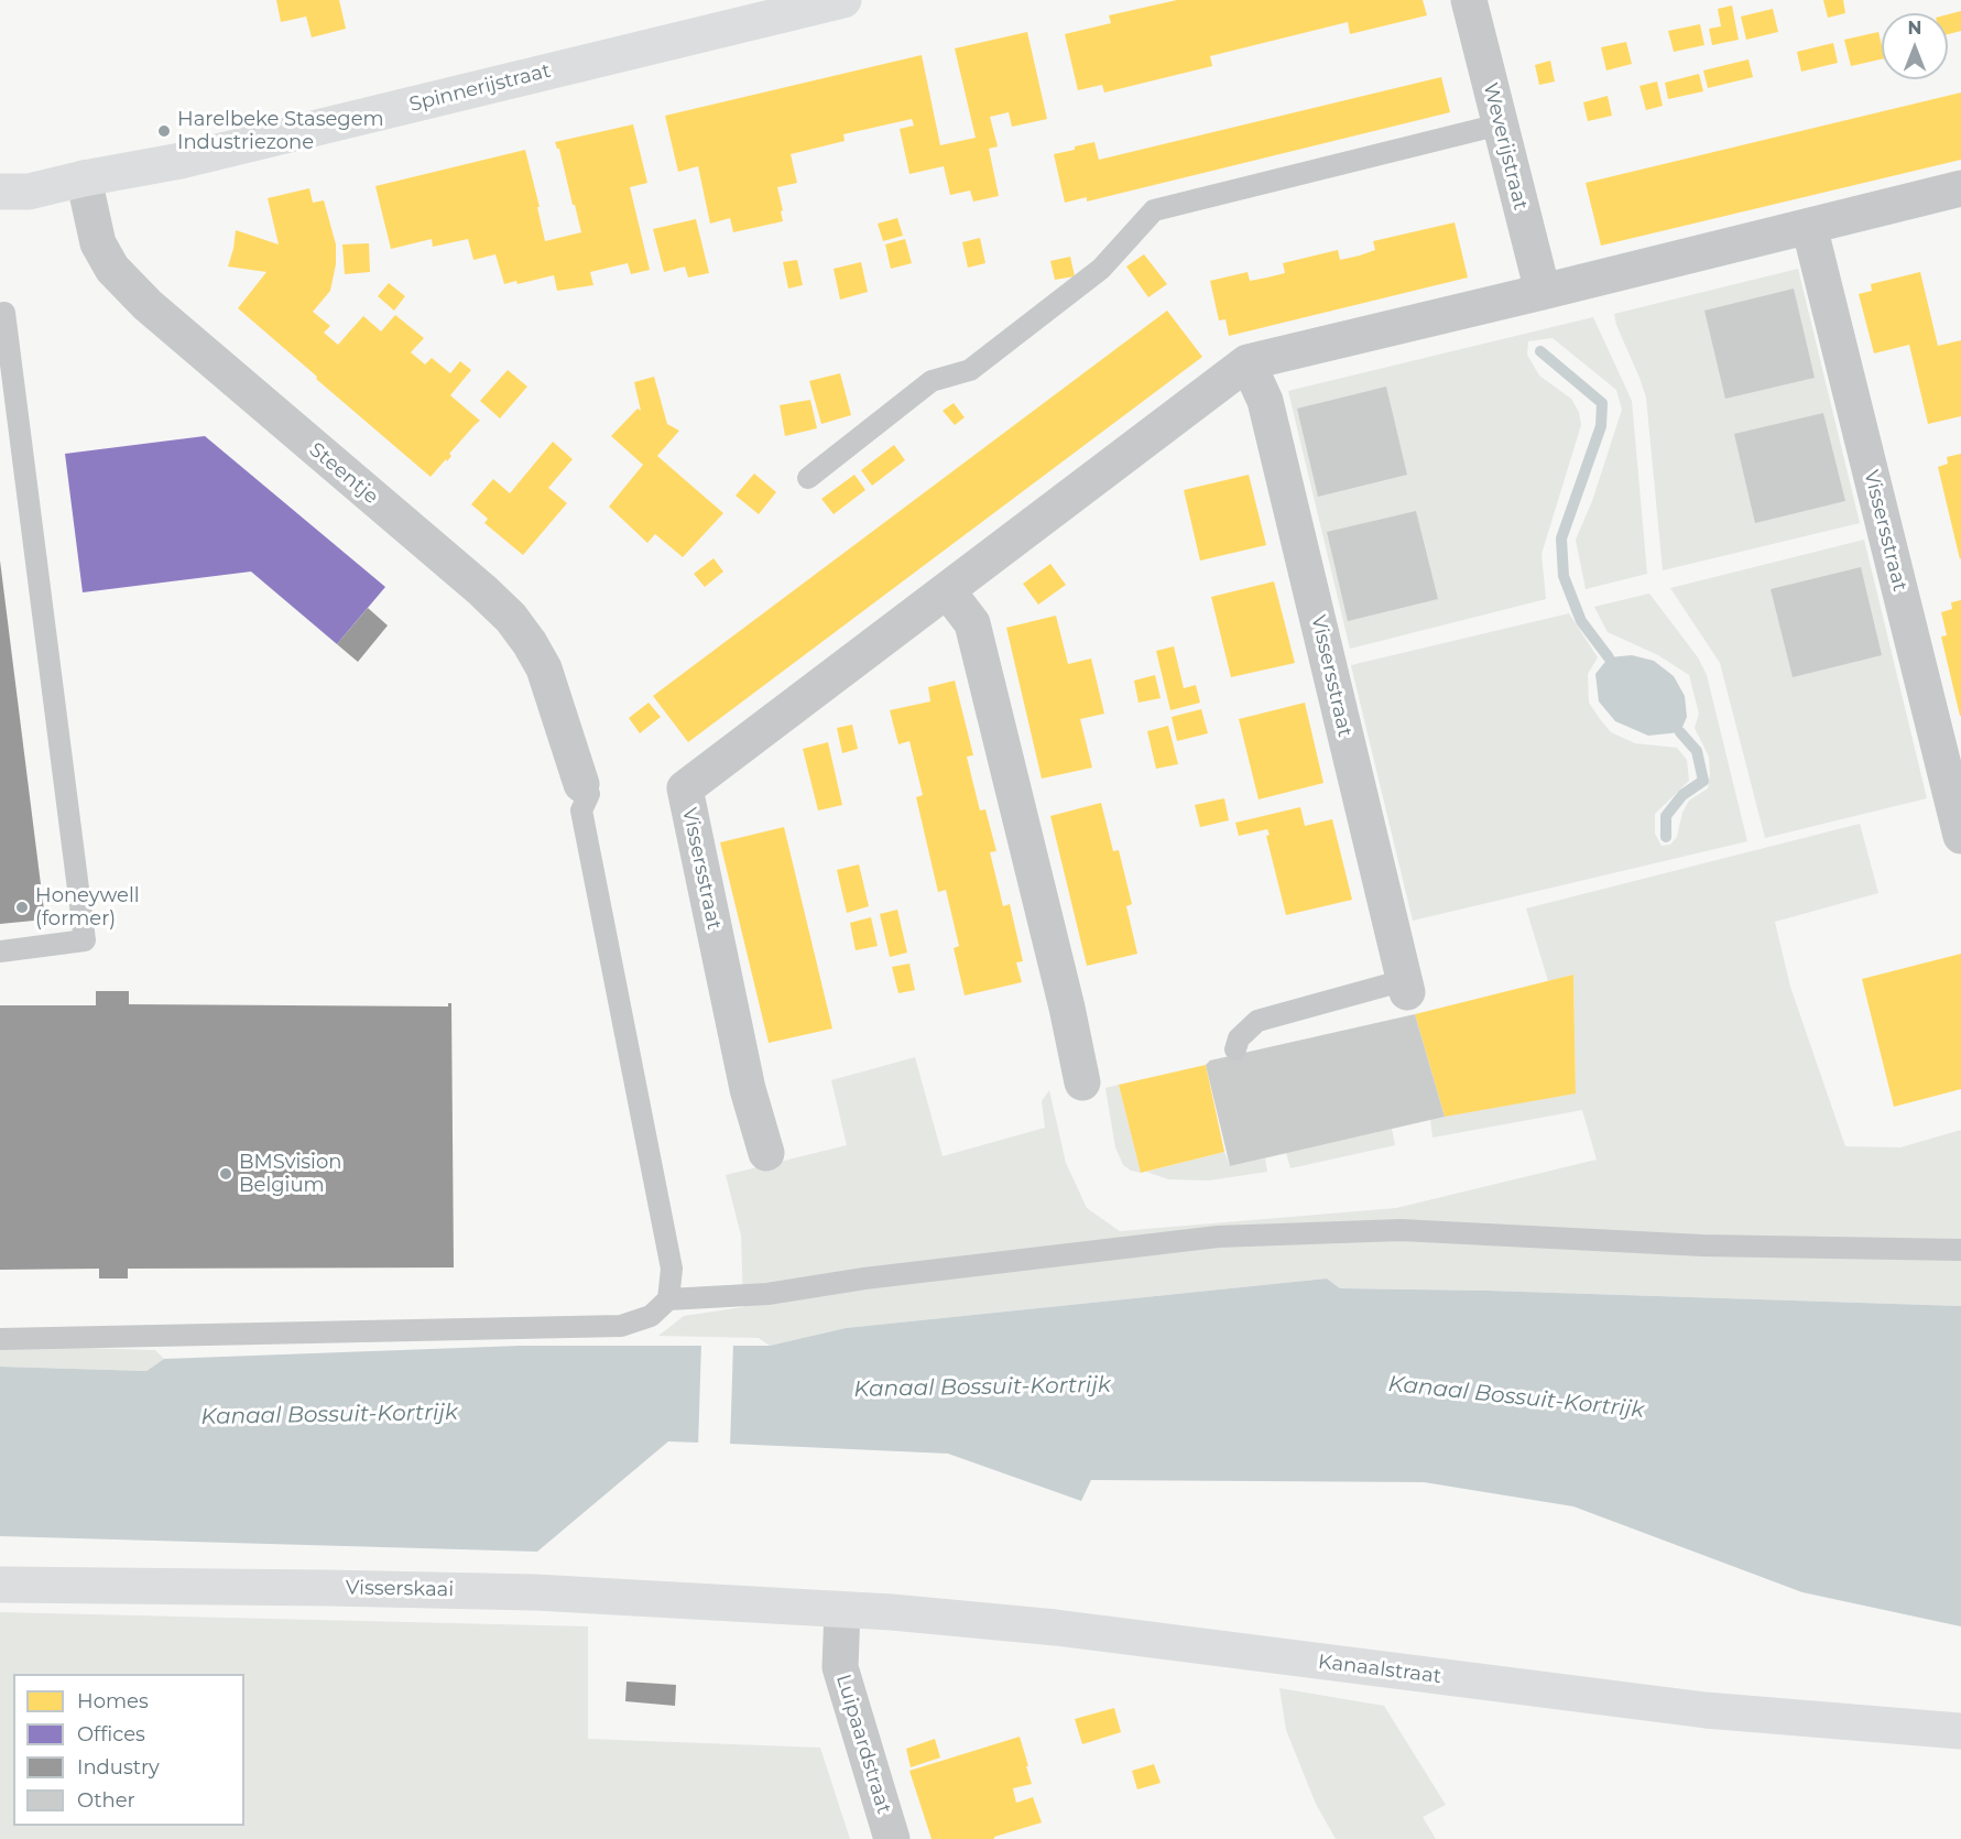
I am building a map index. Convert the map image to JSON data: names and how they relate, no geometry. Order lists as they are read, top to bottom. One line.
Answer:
{"streets":{"street":["Spinnerijstraat","Weverijstraat","Steentje","Vissersstraat","Visserskaai","Kanaalstraat","Luipaardstraat"]},"crossings":[["Spinnerijstraat","Steentje"],["Weverijstraat","Vissersstraat"],["Visserskaai","Kanaalstraat"],["Kanaalstraat","Luipaardstraat"]],"water":["Kanaal Bossuit-Kortrijk"],"places":["Harelbeke Stasegem Industriezone","Honeywell (former)","BMSvision Belgium"],"legend":["Homes","Offices","Industry","Other"],"north":"top"}
